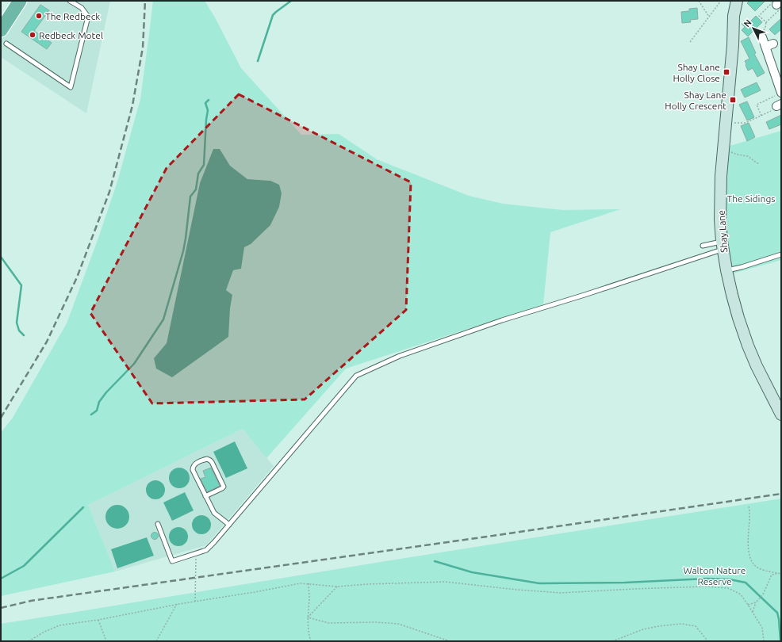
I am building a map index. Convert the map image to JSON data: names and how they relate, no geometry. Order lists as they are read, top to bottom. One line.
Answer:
{"streets":{"main road":["Shay Lane"]},"parks":["The Sidings","Walton Nature Reserve"],"places":{"other":["The Redbeck","Redbeck Motel"],"transit":["Shay Lane Holly Close","Shay Lane Holly Crescent"]},"north":"top left"}
